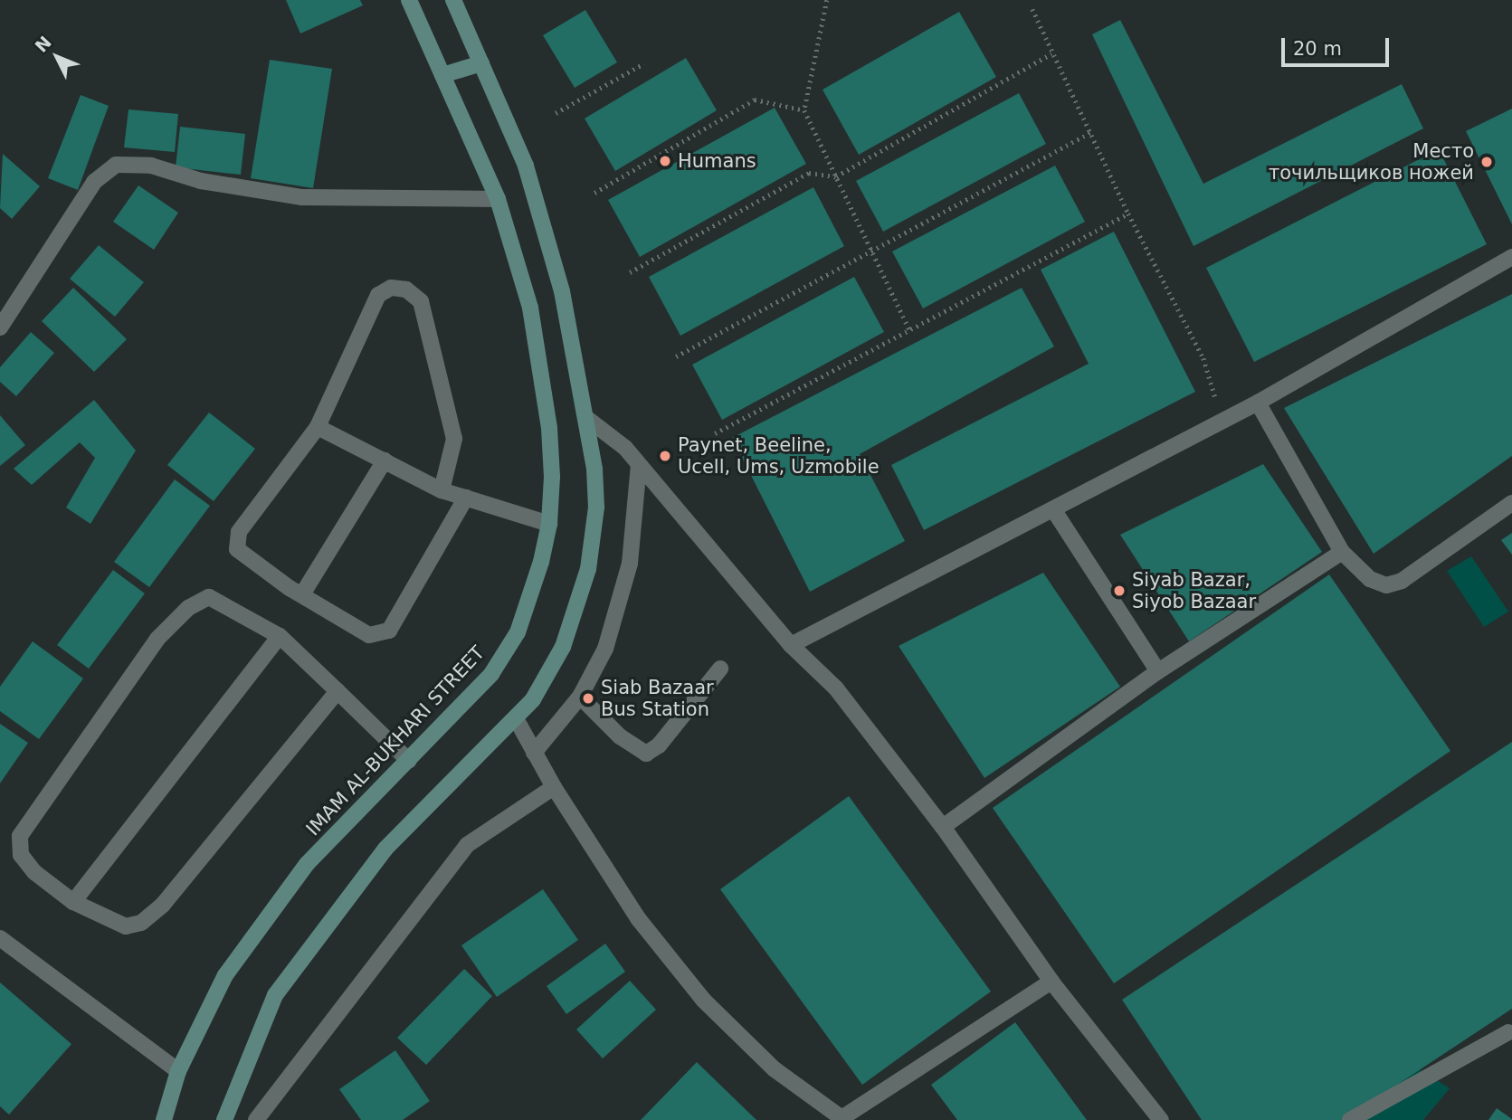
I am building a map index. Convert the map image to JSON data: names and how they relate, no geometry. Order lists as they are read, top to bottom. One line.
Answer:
{"streets":{"main road":["IMAM AL-BUKHARI STREET"]},"places":["Humans","Место точильщиков ножей","Paynet, Beeline, Ucell, Ums, Uzmobile","Siyab Bazar, Siyob Bazaar","Siab Bazaar Bus Station"],"scale_bar":"20 m","north":"top left"}
